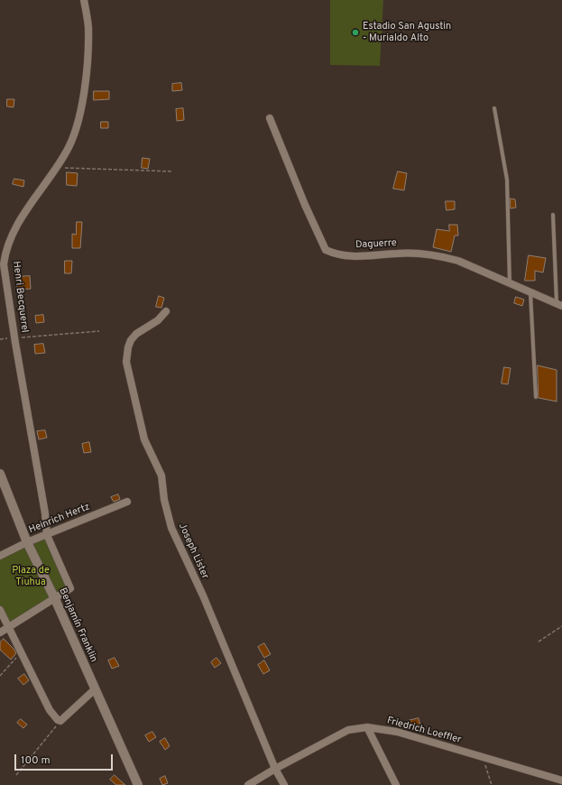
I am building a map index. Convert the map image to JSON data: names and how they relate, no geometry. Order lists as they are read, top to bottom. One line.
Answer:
{"streets":{"street":["Daguerre","Henri Becquerel","Heinrich Hertz","Joseph Lister","Benjamín Franklin","Friedrich Loeffler"]},"crossings":[["Henri Becquerel","Heinrich Hertz"],["Henri Becquerel","Benjamín Franklin"],["Heinrich Hertz","Benjamín Franklin"],["Joseph Lister","Friedrich Loeffler"]],"parks":["Plaza de Tiuhua"],"places":["Estadio San Agustin - Murialdo Alto"],"scale_bar":"100 m"}
